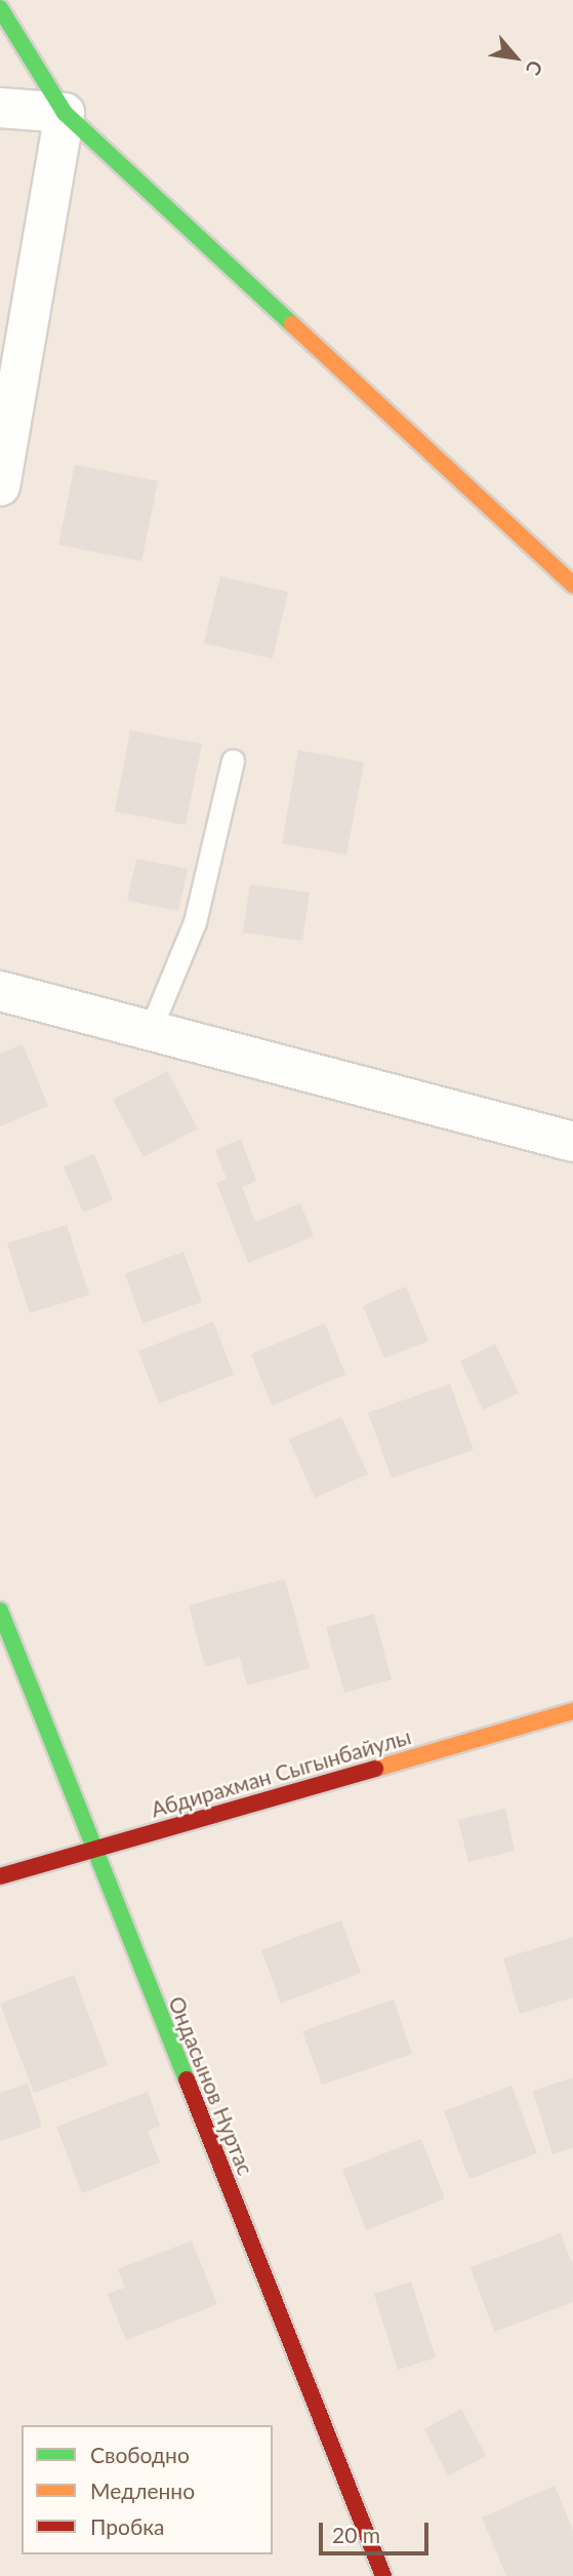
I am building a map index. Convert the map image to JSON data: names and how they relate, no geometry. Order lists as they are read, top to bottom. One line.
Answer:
{"streets":{"street":["Абдирахман Сыгынбайулы","Ондасынов Нуртас"]},"crossings":[["Абдирахман Сыгынбайулы","Ондасынов Нуртас"]],"legend":["Свободно","Медленно","Пробка"],"scale_bar":"20 m","north":"bottom right"}
